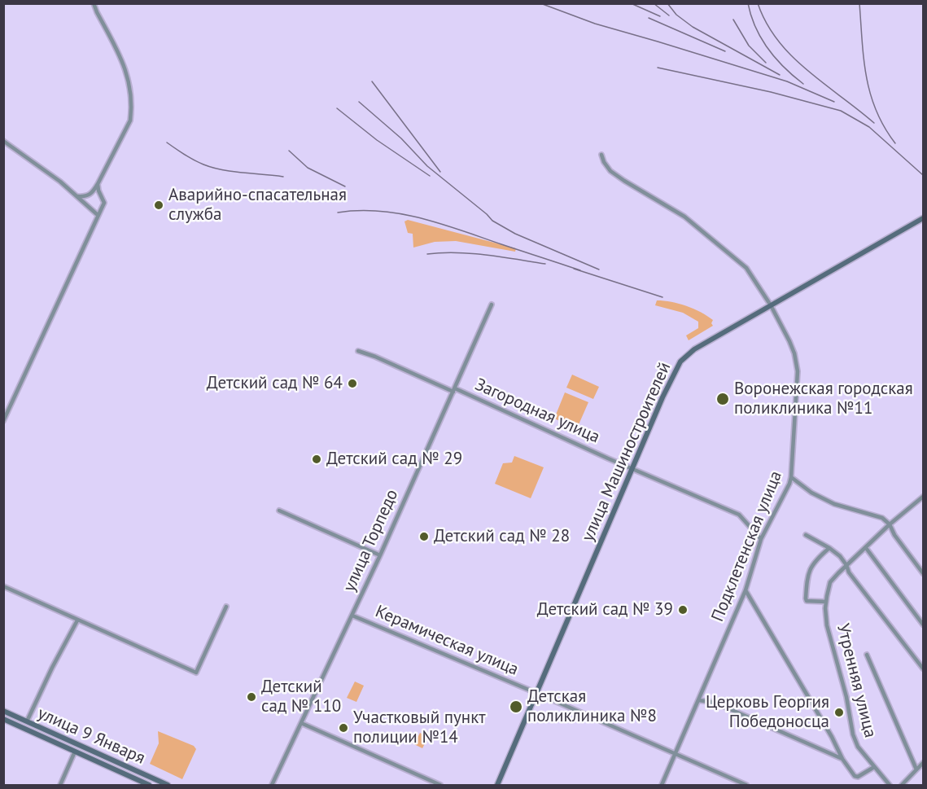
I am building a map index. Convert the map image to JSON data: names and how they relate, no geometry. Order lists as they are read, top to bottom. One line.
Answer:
{"streets":{"street":["Загородная улица","улица Машиностроителей","улица Торпедо","Подклетенская улица","Керамическая улица","Утренняя улица","улица 9 Января"]},"crossings":[["Загородная улица","улица Машиностроителей"],["Загородная улица","улица Торпедо"],["Загородная улица","Подклетенская улица"],["улица Машиностроителей","Подклетенская улица"],["улица Машиностроителей","Керамическая улица"],["улица Торпедо","Керамическая улица"],["Подклетенская улица","Керамическая улица"]],"places":["Аварийно-спасательная служба","Детский сад № 64","Воронежская городская поликлиника №11","Детский сад № 29","Детский сад № 28","Детский сад № 39","Детский сад № 110","Детская поликлиника №8","Церковь Георгия Победоносца","Участковый пункт полиции №14"]}
